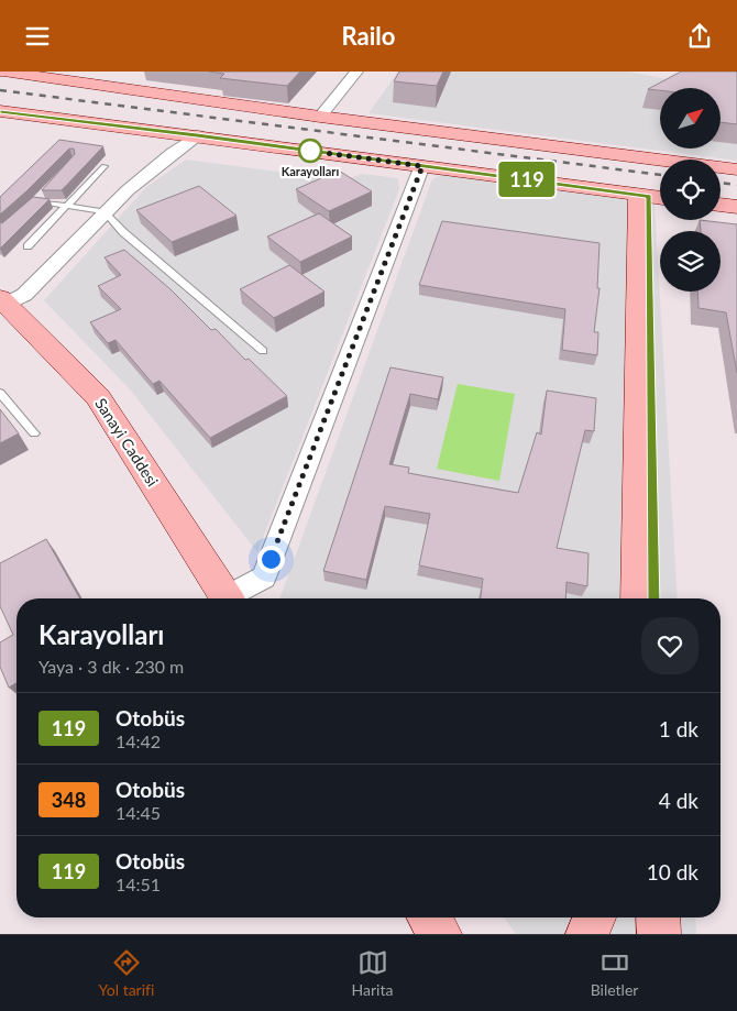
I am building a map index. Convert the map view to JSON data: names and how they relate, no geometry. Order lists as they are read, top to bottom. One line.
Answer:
{"streets":{"main road":["Sanayi Caddesi"]},"places":["Karayolları"],"lines":["bus line 119"],"north":"top right","page":{"header":"Railo","on_map":"119","heading":["Karayolları","Yaya · 3 dk · 230 m"],"list":[{"mark":"119","name":"Otobüs","note":"14:42","value":"1 dk"},{"mark":"348","name":"Otobüs","note":"14:45","value":"4 dk"},{"mark":"119","name":"Otobüs","note":"14:51","value":"10 dk"}],"tabs":["Yol tarifi","Harita","Biletler"]}}
